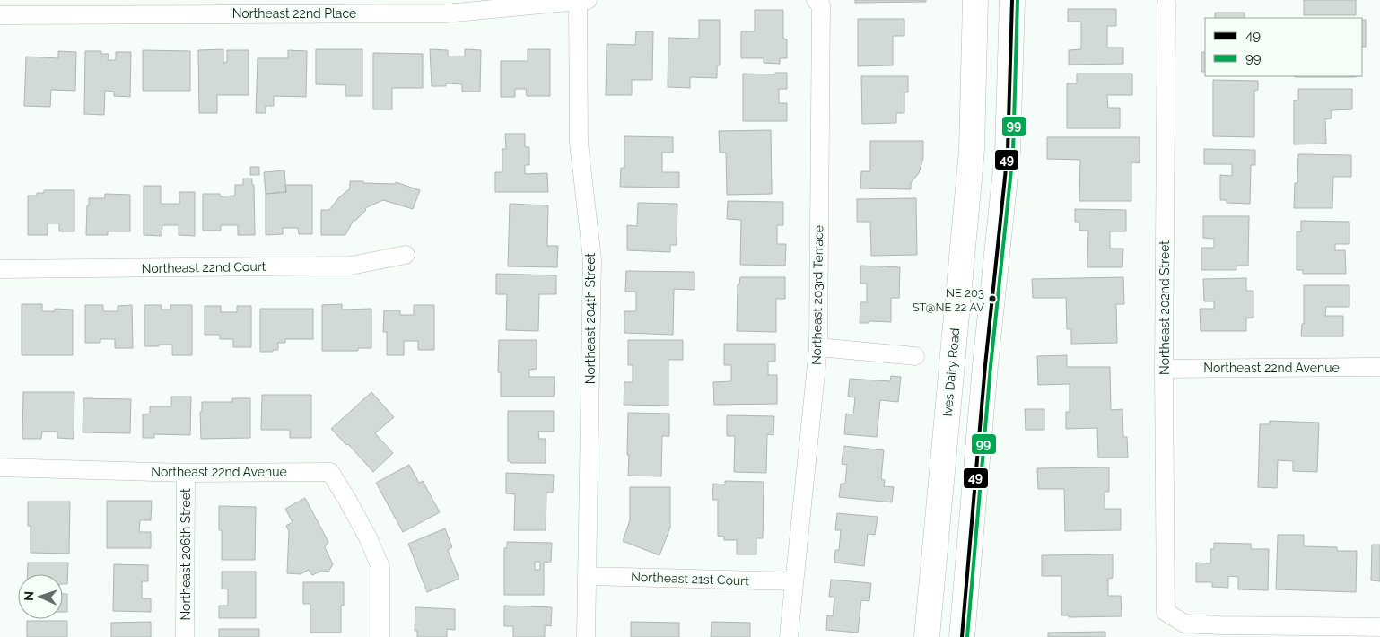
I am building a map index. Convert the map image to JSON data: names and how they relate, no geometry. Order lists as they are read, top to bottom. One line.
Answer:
{"streets":{"main road":["Ives Dairy Road"],"street":["Northeast 22nd Place","Northeast 22nd Court","Northeast 203rd Terrace","Northeast 202nd Street","Northeast 204th Street","Northeast 22nd Avenue","Northeast 206th Street","Northeast 21st Court"]},"crossings":[["Northeast 22nd Place","Northeast 204th Street"],["Northeast 203rd Terrace","Northeast 21st Court"],["Northeast 202nd Street","Northeast 22nd Avenue"],["Northeast 204th Street","Northeast 21st Court"],["Northeast 22nd Avenue","Northeast 206th Street"]],"places":["NE 203 ST@NE 22 AV"],"lines":["transit line 49","transit line 99"],"legend":["49","99"],"north":"left"}
